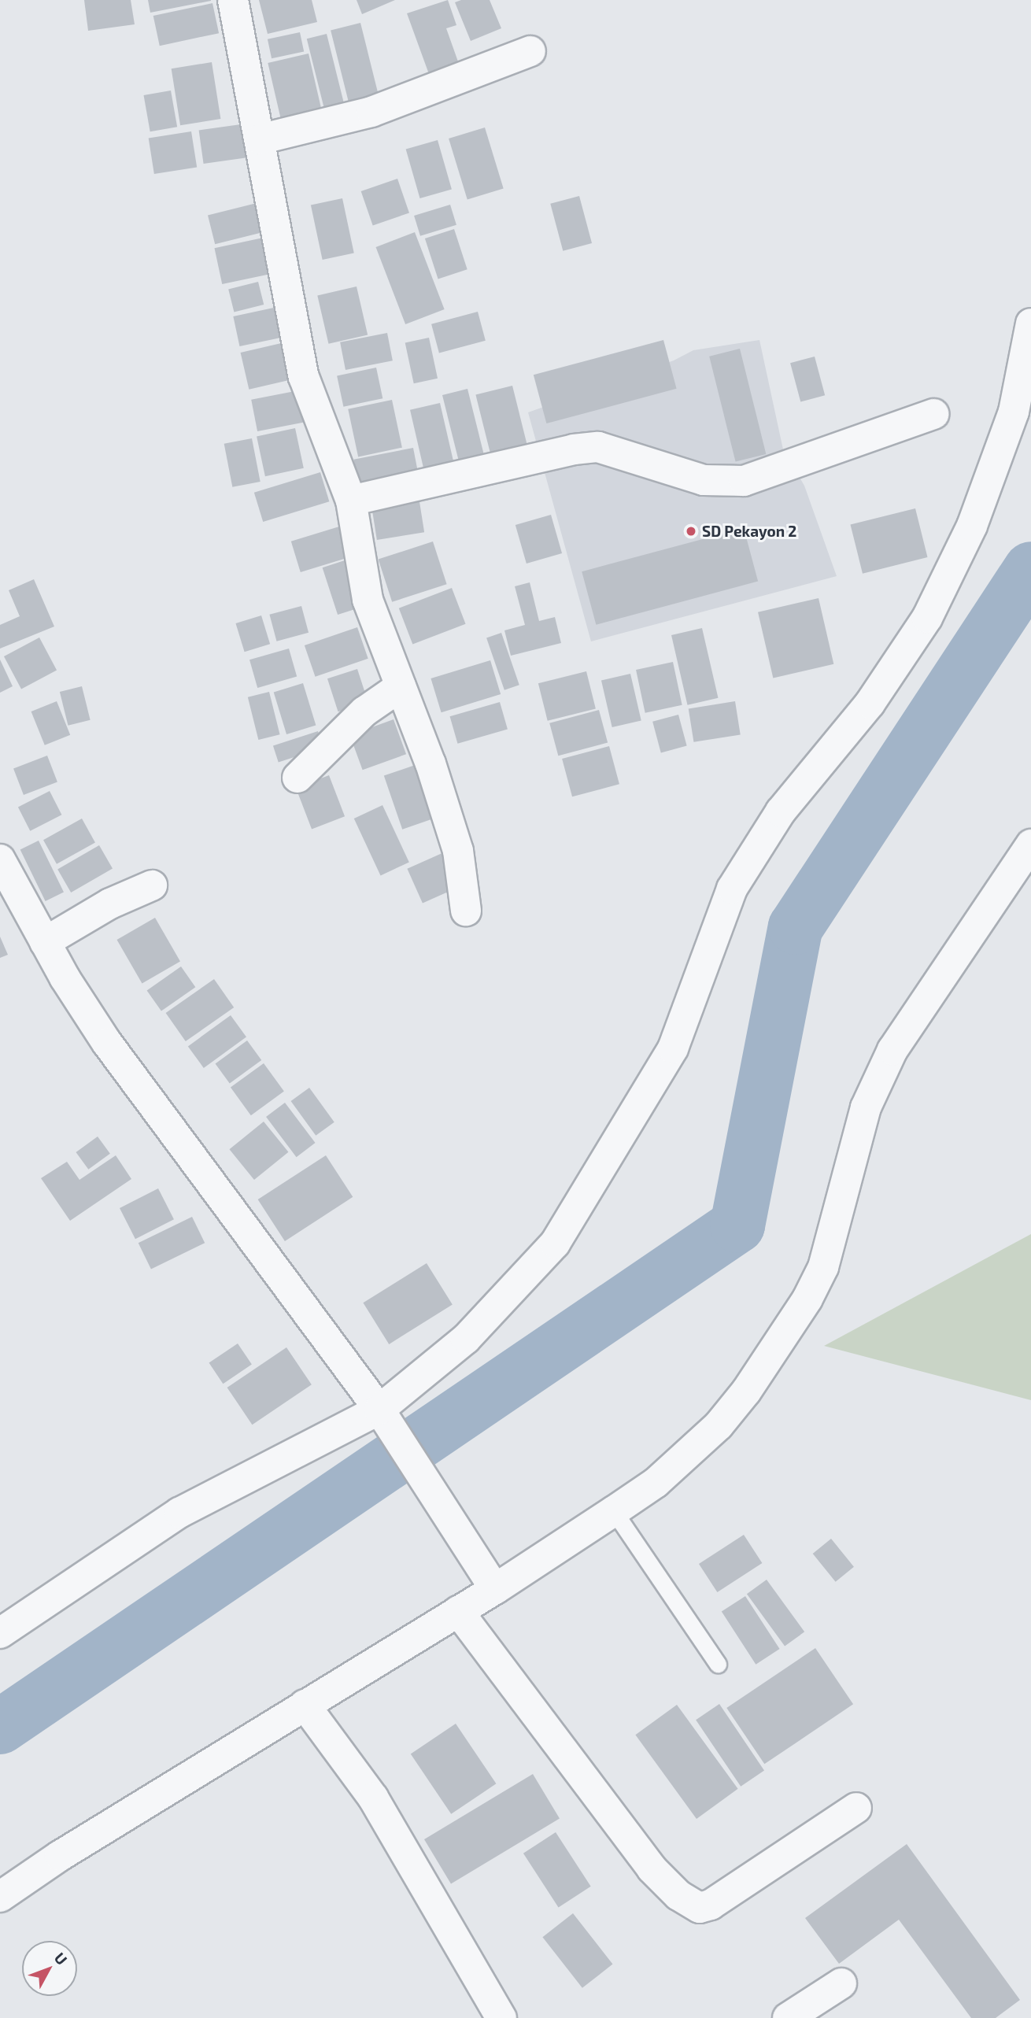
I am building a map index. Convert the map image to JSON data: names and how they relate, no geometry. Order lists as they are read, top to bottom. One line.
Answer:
{"places":["SD Pekayon 2"],"north":"top right"}
